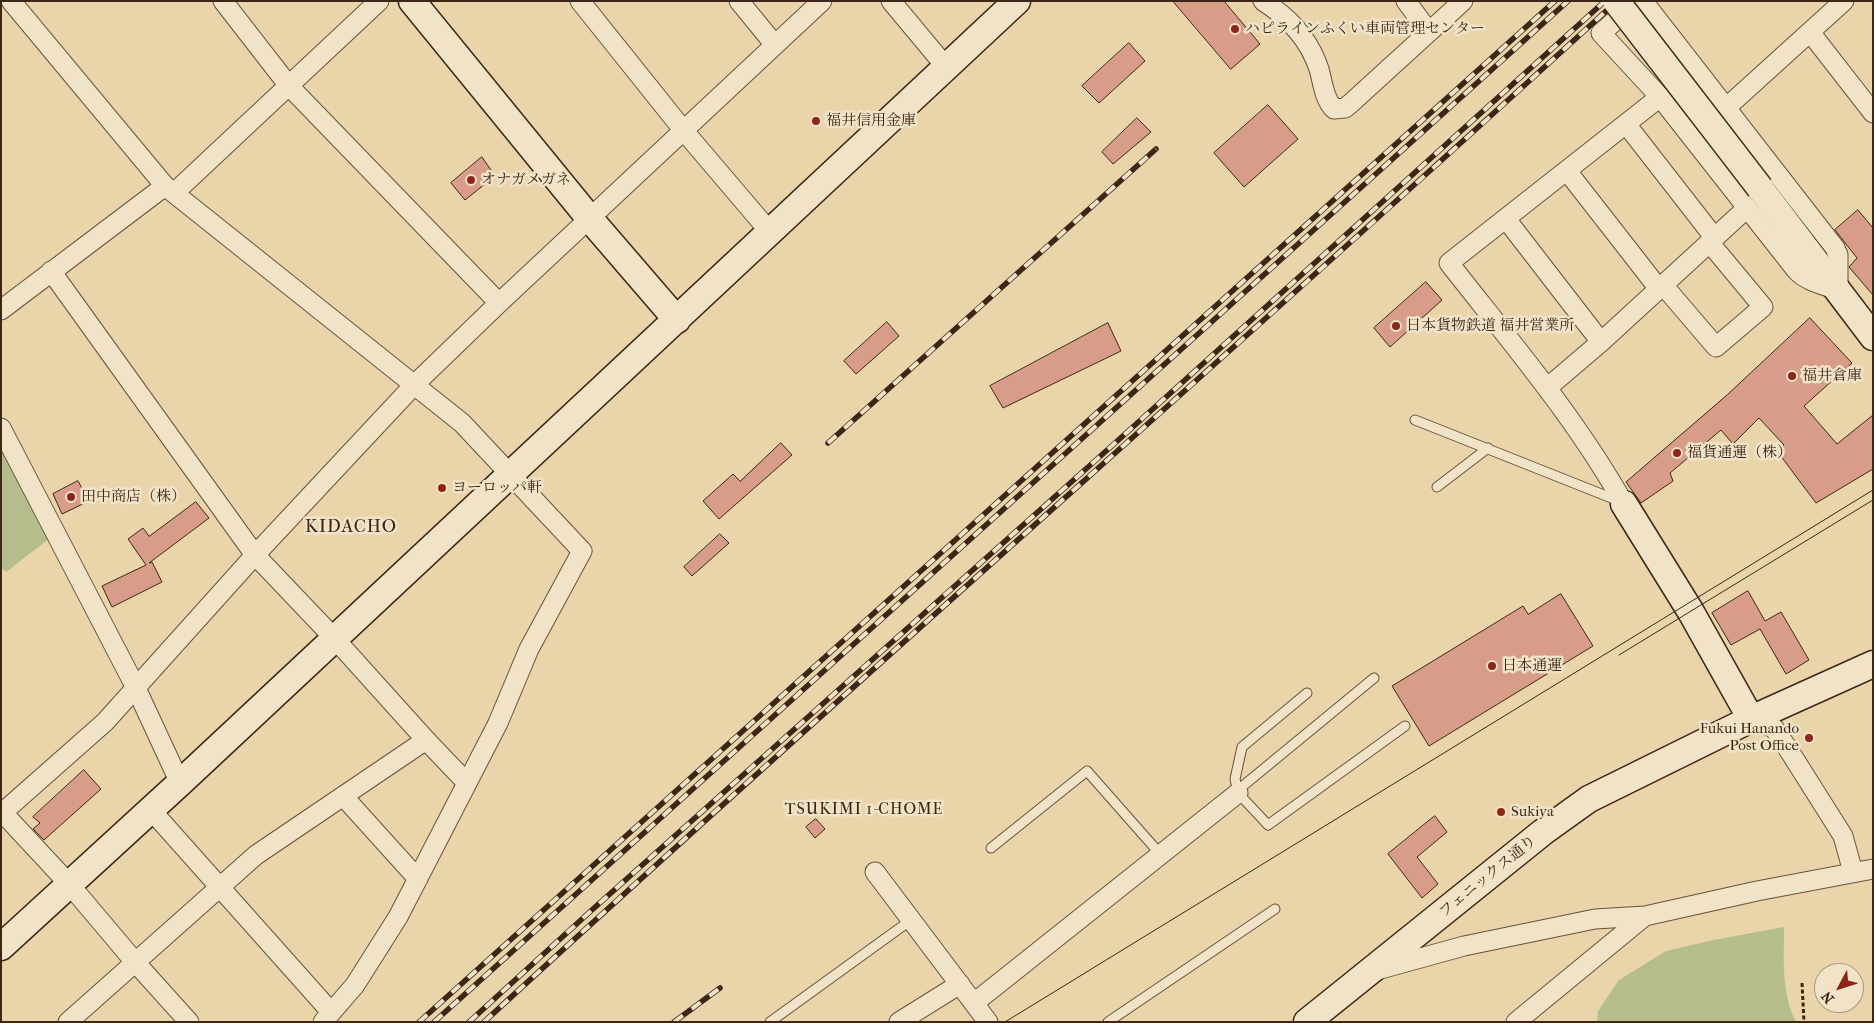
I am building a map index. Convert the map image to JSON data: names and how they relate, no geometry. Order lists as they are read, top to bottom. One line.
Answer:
{"streets":{"street":["フェニックス通り"]},"districts":["KIDACHO","TSUKIMI 1-CHOME"],"places":["ハピラインふくい車両管理センター","福井信用金庫","オナガメガネ","日本貨物鉄道 福井営業所","福井倉庫","福貨通運（株）","ヨーロッパ軒","田中商店（株）","日本通運","Fukui Hanando Post Office","Sukiya"],"north":"bottom left"}
